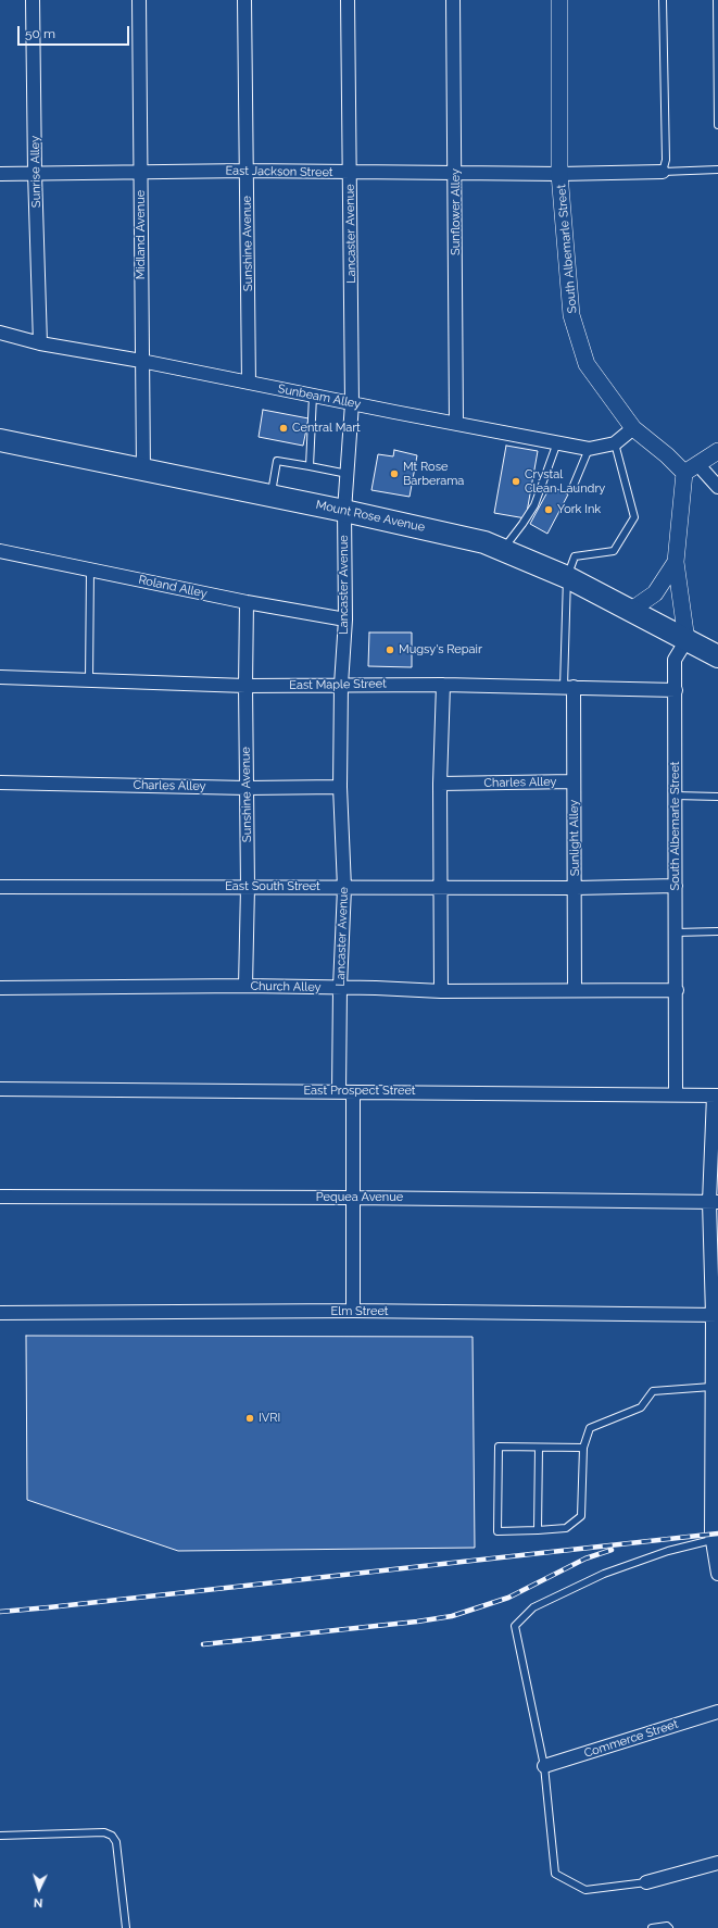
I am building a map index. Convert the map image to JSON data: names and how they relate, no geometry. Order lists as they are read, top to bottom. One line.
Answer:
{"streets":{"main road":["Mount Rose Avenue"],"street":["Sunrise Alley","East Jackson Street","Sunflower Alley","Lancaster Avenue","Midland Avenue","Sunshine Avenue","South Albemarle Street","Sunbeam Alley","Roland Alley","East Maple Street","Charles Alley","Sunlight Alley","East South Street","Church Alley","East Prospect Street","Pequea Avenue","Elm Street","Commerce Street"]},"crossings":[["Sunrise Alley","East Jackson Street"],["Sunrise Alley","Sunbeam Alley"],["East Jackson Street","Sunflower Alley"],["East Jackson Street","Lancaster Avenue"],["East Jackson Street","Midland Avenue"],["East Jackson Street","Sunshine Avenue"],["East Jackson Street","South Albemarle Street"],["Sunflower Alley","Sunbeam Alley"],["Lancaster Avenue","Sunbeam Alley"],["Lancaster Avenue","Mount Rose Avenue"],["Lancaster Avenue","Roland Alley"],["Lancaster Avenue","East Maple Street"],["Lancaster Avenue","Charles Alley"],["Lancaster Avenue","East South Street"],["Lancaster Avenue","Church Alley"],["Lancaster Avenue","East Prospect Street"],["Midland Avenue","Sunbeam Alley"],["Midland Avenue","Mount Rose Avenue"],["Sunshine Avenue","Sunbeam Alley"],["Sunshine Avenue","Roland Alley"],["Sunshine Avenue","East Maple Street"],["Sunshine Avenue","Charles Alley"],["Sunshine Avenue","East South Street"],["Sunshine Avenue","Church Alley"],["South Albemarle Street","Sunbeam Alley"],["South Albemarle Street","Mount Rose Avenue"],["South Albemarle Street","East Maple Street"],["South Albemarle Street","East South Street"],["South Albemarle Street","Church Alley"],["South Albemarle Street","East Prospect Street"],["East Maple Street","Sunlight Alley"],["Charles Alley","Sunlight Alley"],["Sunlight Alley","East South Street"],["Sunlight Alley","Church Alley"]],"places":["Central Mart","Mt Rose Barberama","Crystal Clean Laundry","York Ink","Mugsy's Repair","IVRI"],"scale_bar":"50 m","north":"bottom"}
